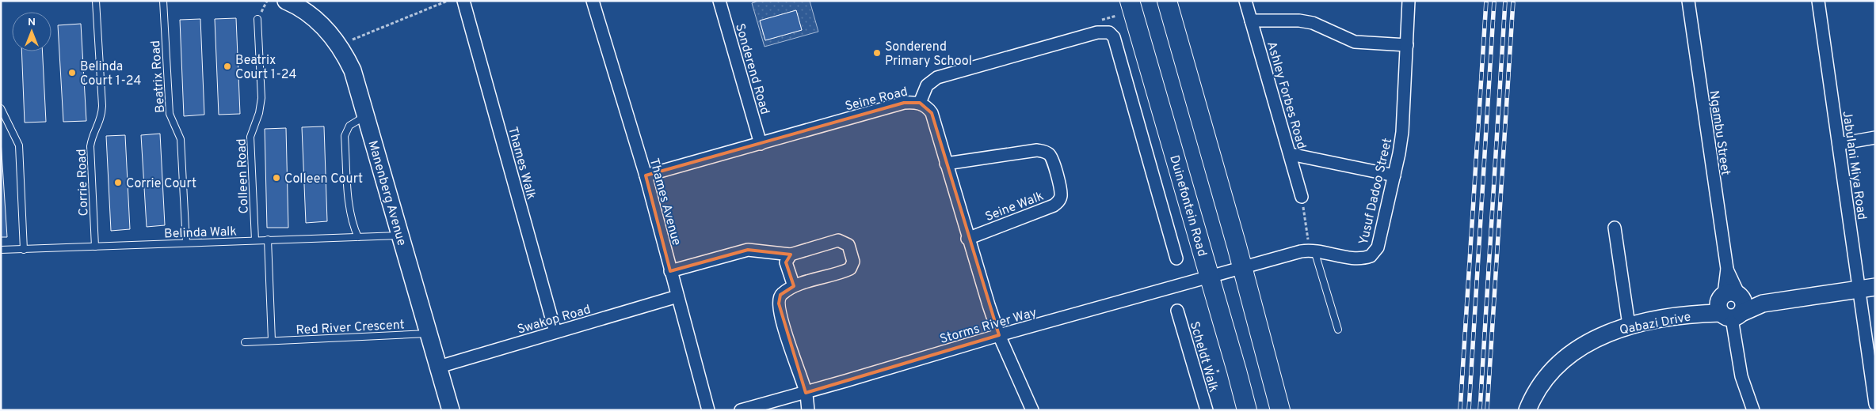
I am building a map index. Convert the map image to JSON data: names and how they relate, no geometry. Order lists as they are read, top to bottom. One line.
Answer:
{"streets":{"main road":["Duinefontein Road"],"street":["Sonderend Road","Ashley Forbes Road","Seine Road","Ngambu Street","Thames Walk","Jabulani Miya Road","Yusuf Dadoo Street","Manenberg Avenue","Thames Avenue","Seine Walk","Swakop Road","Qabazi Drive","Storms River Way","Scheldt Walk"],"lane":["Beatrix Road","Colleen Road","Corrie Road","Belinda Walk","Red River Crescent"]},"crossings":[["Sonderend Road","Seine Road"],["Beatrix Road","Belinda Walk"],["Seine Road","Thames Avenue"],["Seine Road","Seine Walk"],["Seine Road","Storms River Way"],["Ngambu Street","Qabazi Drive"],["Thames Walk","Swakop Road"],["Colleen Road","Belinda Walk"],["Corrie Road","Belinda Walk"],["Yusuf Dadoo Street","Storms River Way"],["Manenberg Avenue","Belinda Walk"],["Manenberg Avenue","Swakop Road"],["Manenberg Avenue","Red River Crescent"],["Thames Avenue","Swakop Road"],["Duinefontein Road","Storms River Way"]],"places":["Sonderend Primary School","Beatrix Court 1-24","Belinda Court 1-24","Colleen Court","Corrie Court"],"north":"top"}
